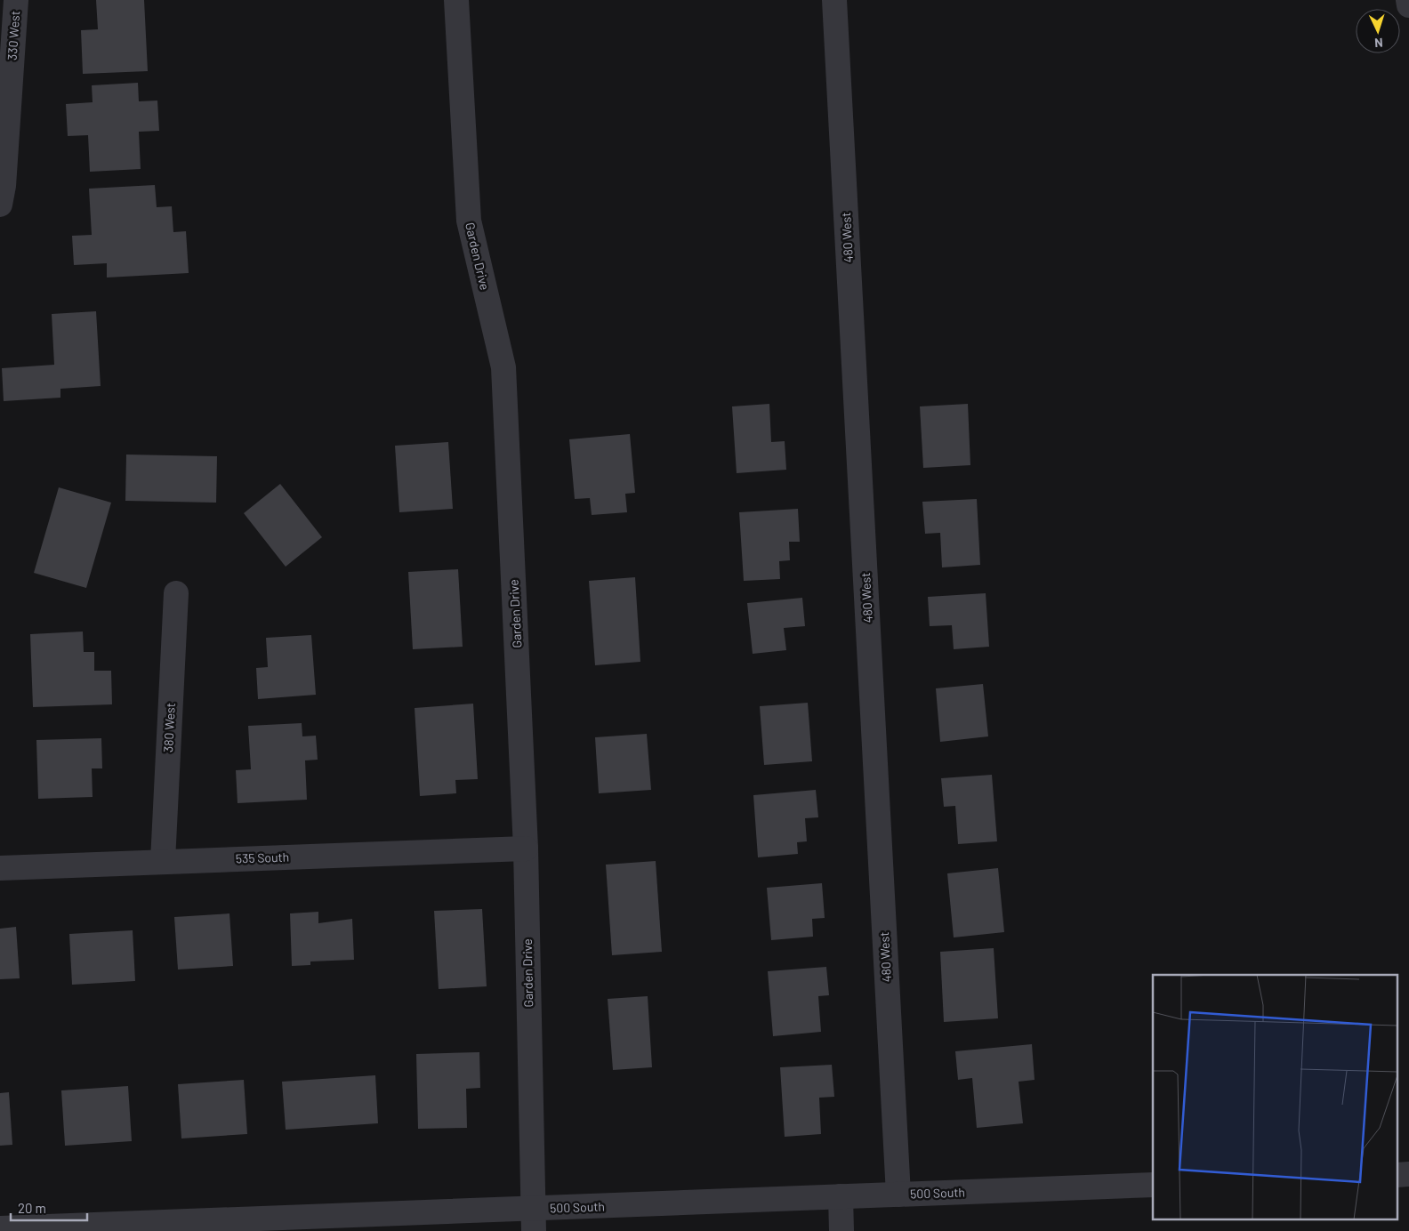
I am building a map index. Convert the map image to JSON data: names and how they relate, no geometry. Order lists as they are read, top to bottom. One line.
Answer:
{"streets":{"street":["330 West","480 West","Garden Drive","380 West","535 South","500 South"]},"crossings":[["480 West","500 South"],["Garden Drive","535 South"],["Garden Drive","500 South"],["380 West","535 South"]],"scale_bar":"20 m","north":"bottom"}
